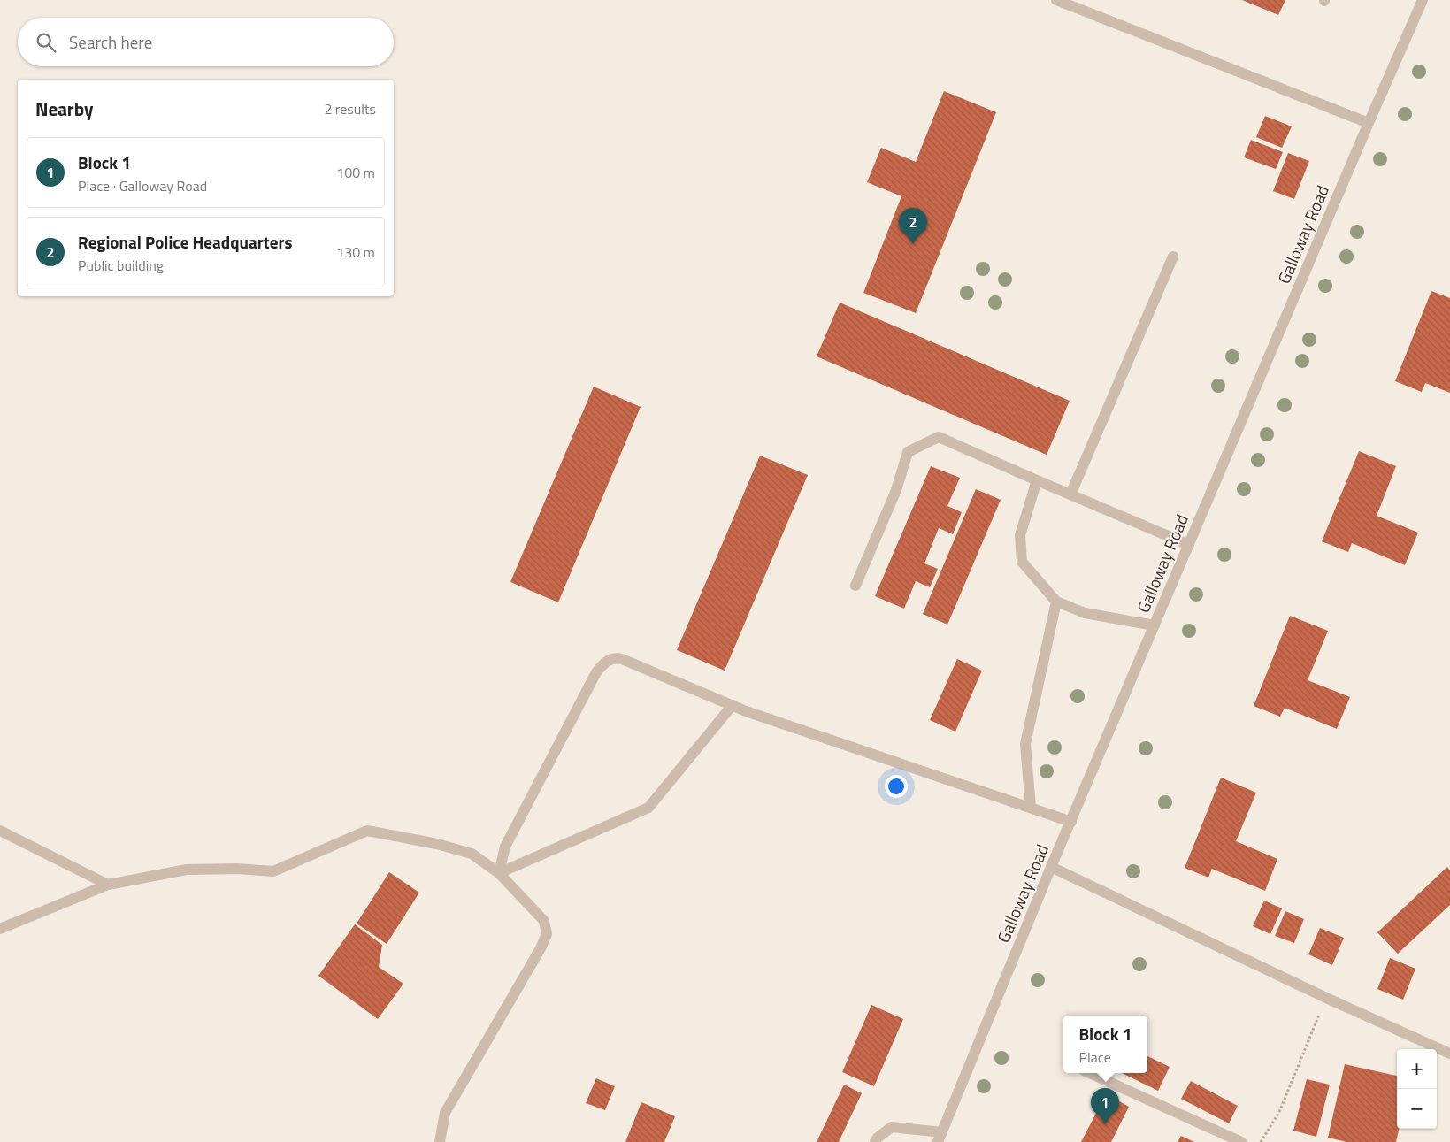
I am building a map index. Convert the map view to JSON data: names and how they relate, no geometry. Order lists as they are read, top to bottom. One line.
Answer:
{"streets":{"street":["Galloway Road"]},"page":{"search":"Search here","heading":["Nearby","2 results"],"list":[{"mark":"1","name":"Block 1","note":"Place · Galloway Road","value":"100 m"},{"mark":"2","name":"Regional Police Headquarters","note":"Public building","value":"130 m"}],"pins":["2","1"],"popup":["Block 1","Place"],"map_buttons":["+","−"]}}
